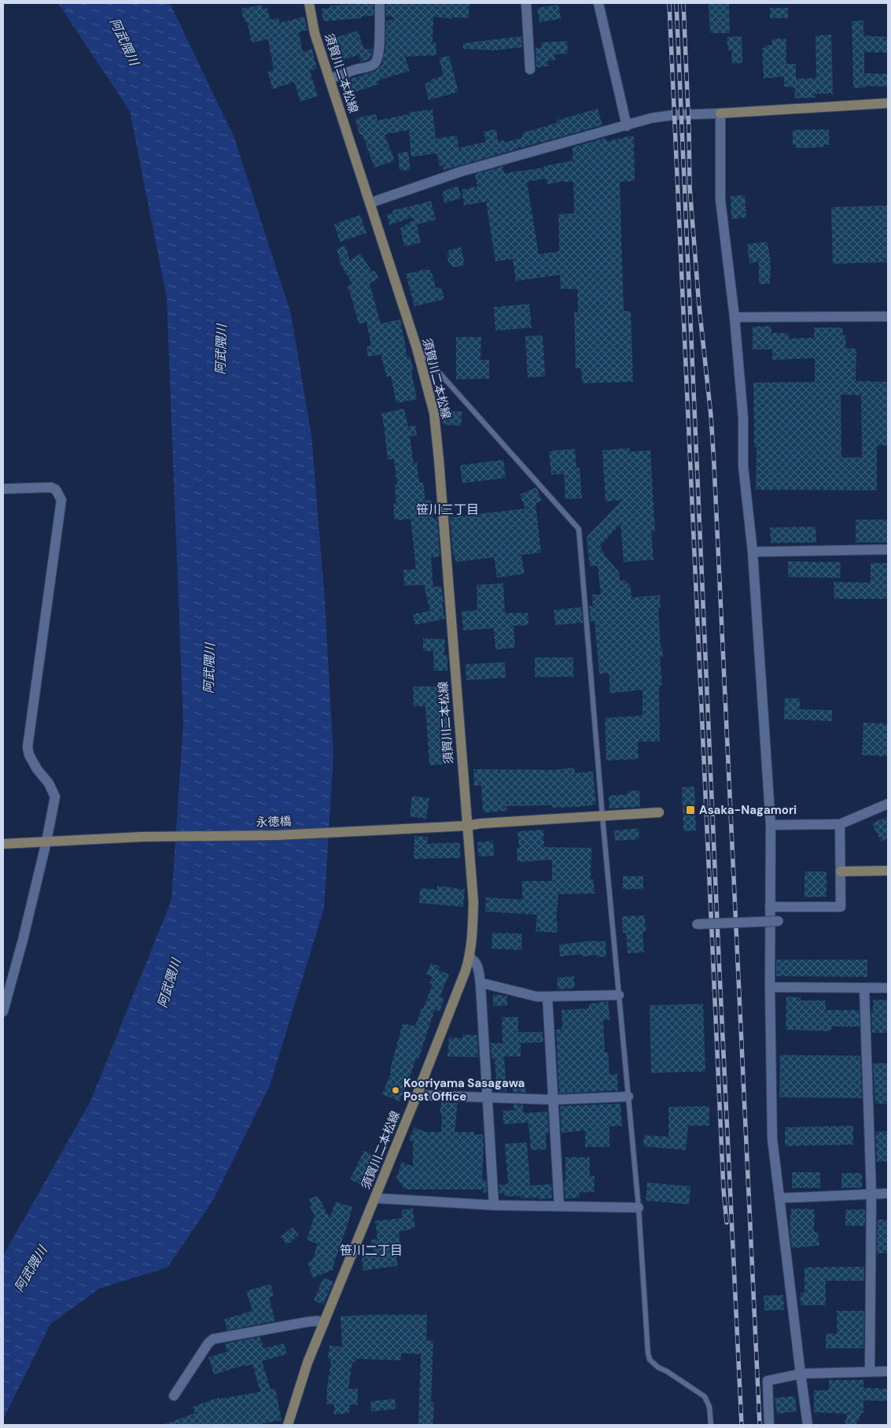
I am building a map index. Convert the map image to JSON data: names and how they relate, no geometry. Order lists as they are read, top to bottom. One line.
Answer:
{"streets":{"main road":["須賀川二本松線","永徳橋"]},"crossings":[["須賀川二本松線","永徳橋"]],"districts":["笹川三丁目","笹川二丁目"],"water":["阿武隈川"],"places":{"transit":["Asaka-Nagamori"],"other":["Kooriyama Sasagawa Post Office"]}}
